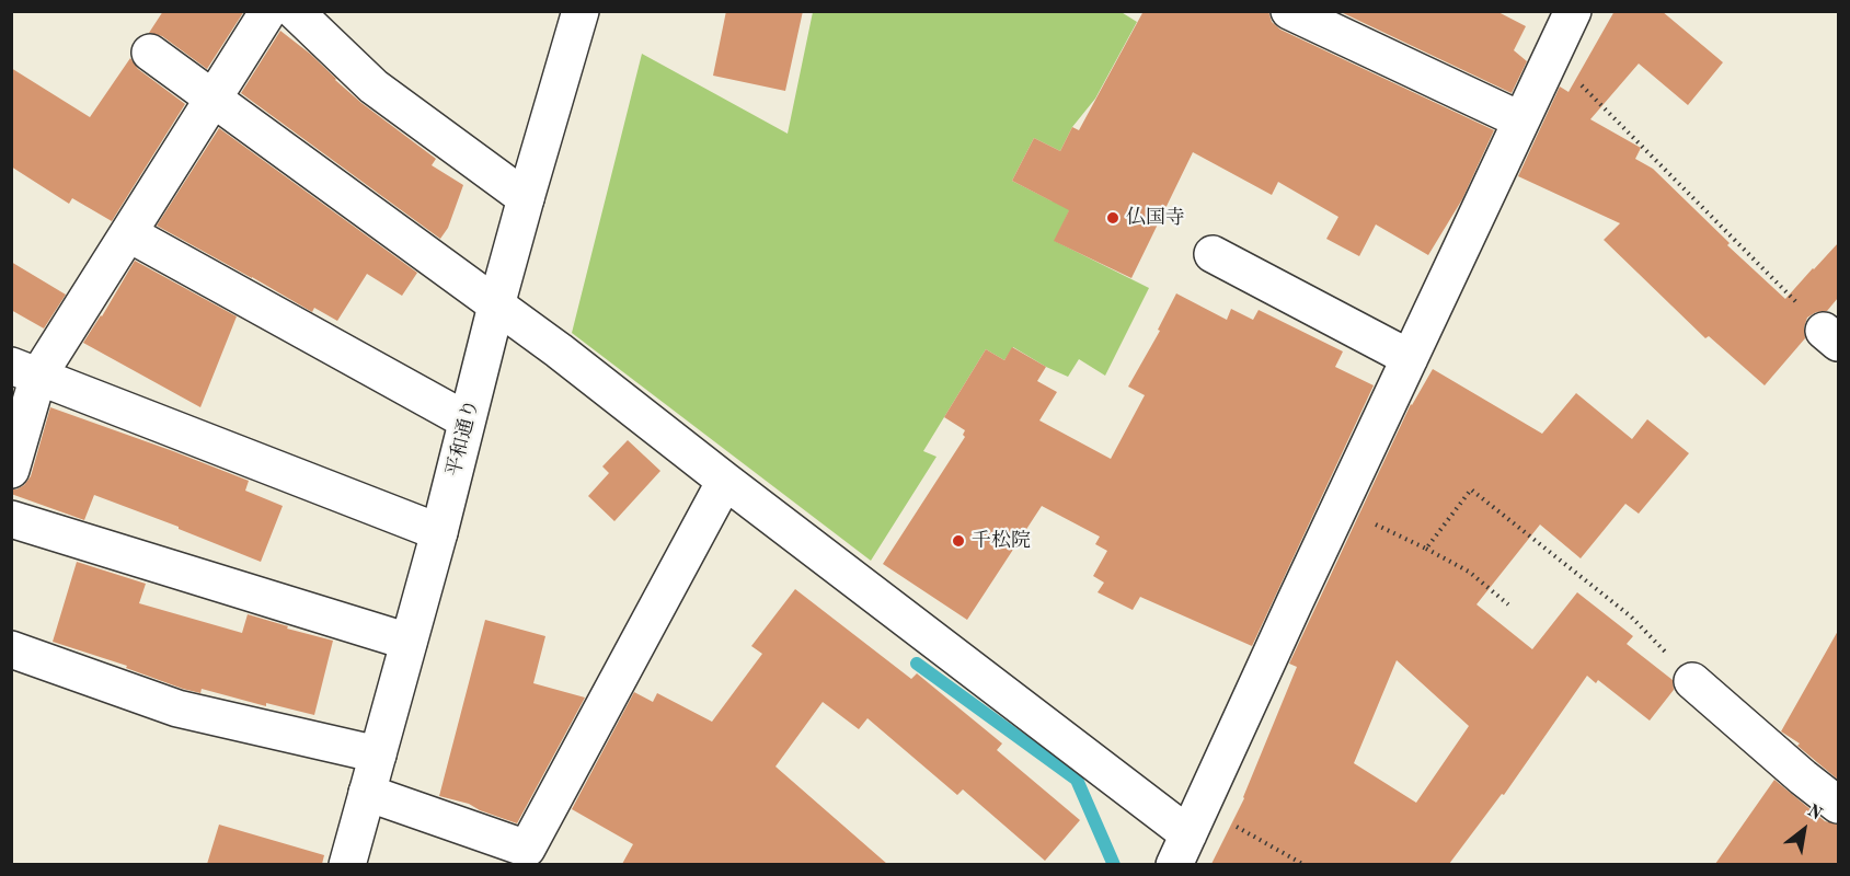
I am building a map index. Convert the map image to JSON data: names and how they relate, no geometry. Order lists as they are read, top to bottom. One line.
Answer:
{"streets":{"main road":["平和通り"]},"places":["仏国寺","千松院"],"north":"top right"}
